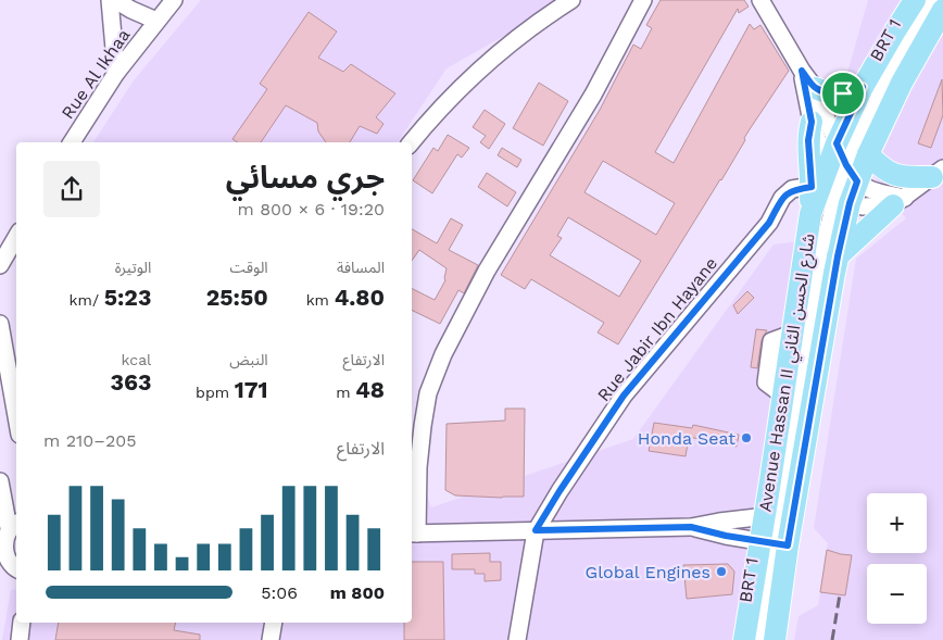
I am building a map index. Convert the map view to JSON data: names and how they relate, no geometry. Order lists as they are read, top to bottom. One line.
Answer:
{"streets":{"main road":["Avenue Hassan II شارع الحسن الثاني"],"street":["BRT 1","Rue Al Ikhaa","Rue Jabir Ibn Hayane"]},"crossings":[["BRT 1","Rue Jabir Ibn Hayane"],["BRT 1","Avenue Hassan II شارع الحسن الثاني"],["Rue Jabir Ibn Hayane","Avenue Hassan II شارع الحسن الثاني"]],"places":["Honda Seat","Global Engines"],"page":{"heading":["جري مسائي","19:20 · 6 × 800 m"],"stats":[["المسافة","4.80 km"],["الوقت","25:50"],["الوتيرة","5:23 /km"],["الارتفاع","48 m"],["النبض","171 bpm"],["kcal","363"]],"chart":["الارتفاع","205–210 m"],"map_buttons":["+","−"],"list":[{"name":"800 m","note":"5:06"}]}}
